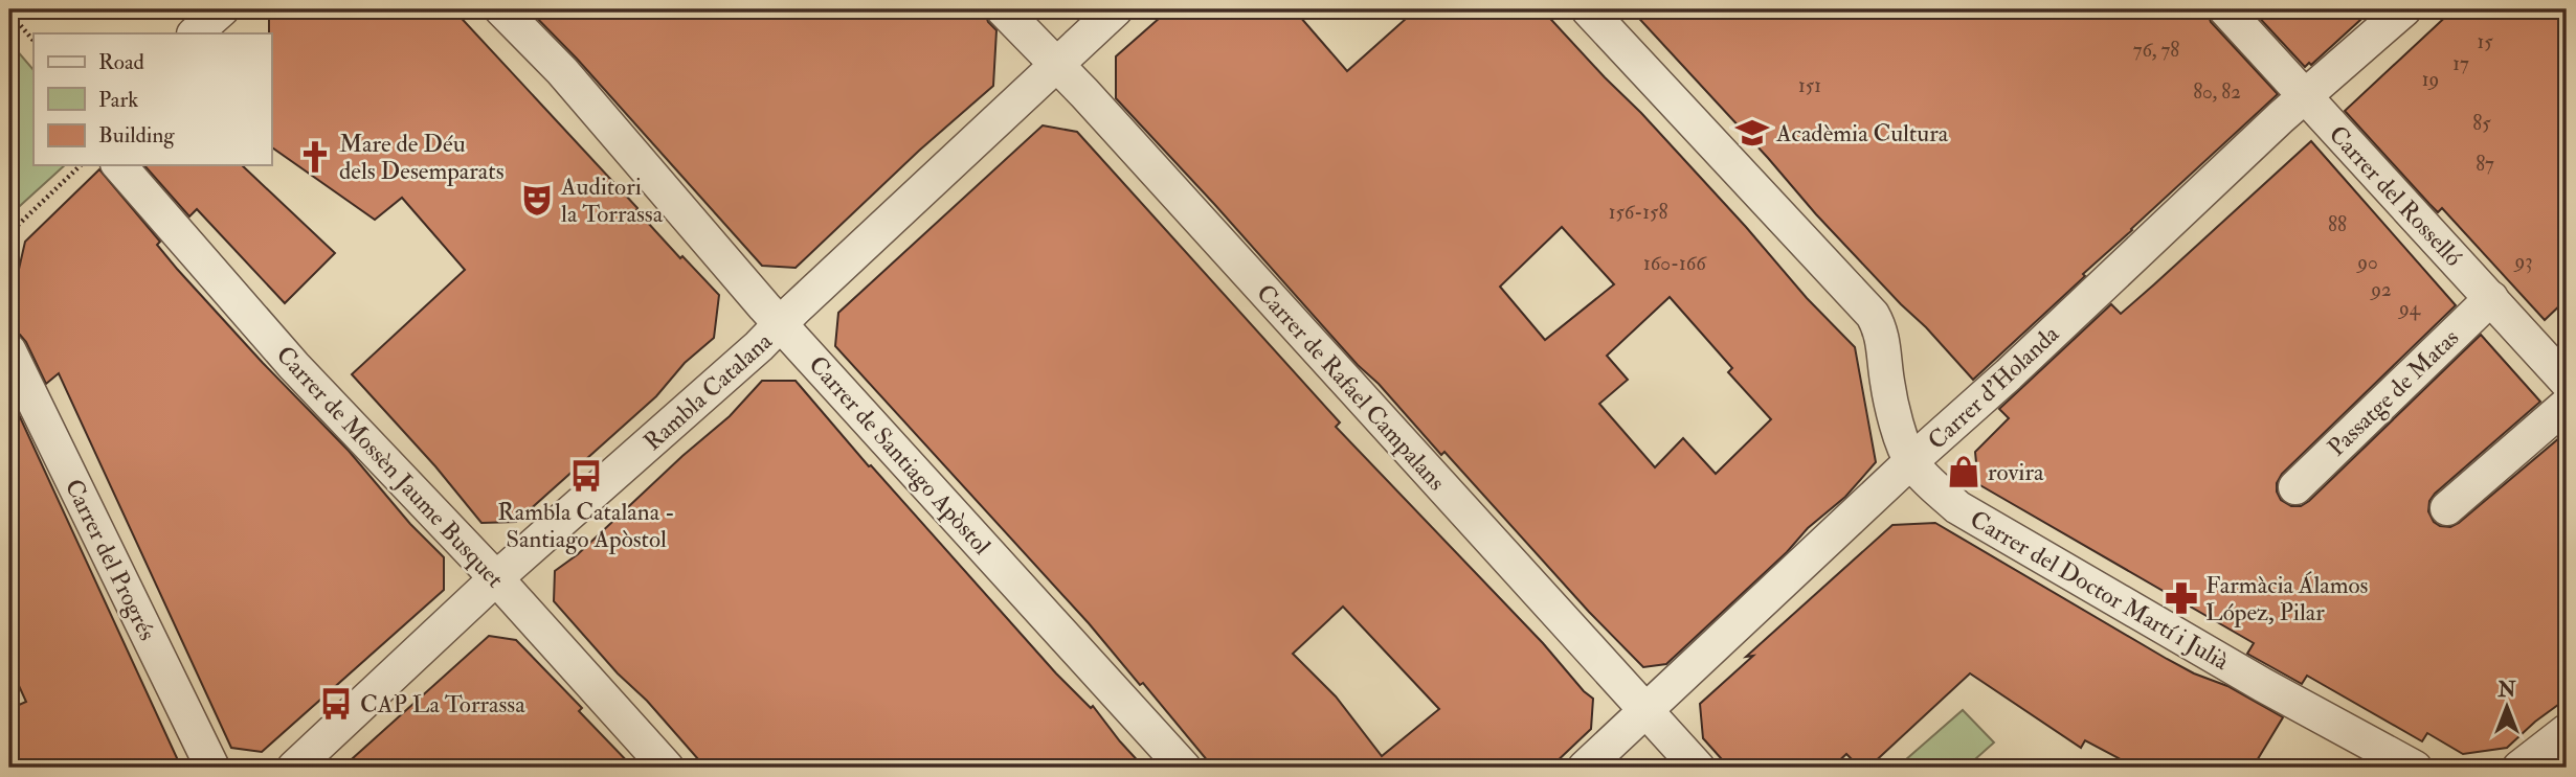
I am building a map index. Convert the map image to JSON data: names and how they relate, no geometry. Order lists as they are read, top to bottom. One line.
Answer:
{"streets":{"street":["Carrer del Rosselló","Carrer de Rafael Campalans","Carrer d'Holanda","Rambla Catalana","Passatge de Matas","Carrer de Santiago Apòstol","Carrer de Mossèn Jaume Busquet","Carrer del Progrés","Carrer del Doctor Martí i Julià"]},"crossings":[["Carrer del Rosselló","Carrer d'Holanda"],["Carrer del Rosselló","Passatge de Matas"],["Carrer de Rafael Campalans","Carrer d'Holanda"],["Carrer de Rafael Campalans","Rambla Catalana"],["Carrer d'Holanda","Carrer del Doctor Martí i Julià"],["Rambla Catalana","Carrer de Santiago Apòstol"],["Rambla Catalana","Carrer de Mossèn Jaume Busquet"]],"places":{"school or university":["Acadèmia Cultura"],"church":["Mare de Déu dels Desemparats"],"theatre":["Auditori la Torrassa"],"shop":["rovira"],"bus stop":["Rambla Catalana - Santiago Apòstol","CAP La Torrassa"],"pharmacy":["Farmàcia Álamos López, Pilar"]},"house_numbers":["15","76, 78","17","19","151","80, 82","85","87","156-158","88","93","90","160-166","92","94"],"legend":["Road","Park","Building"],"north":"top"}
